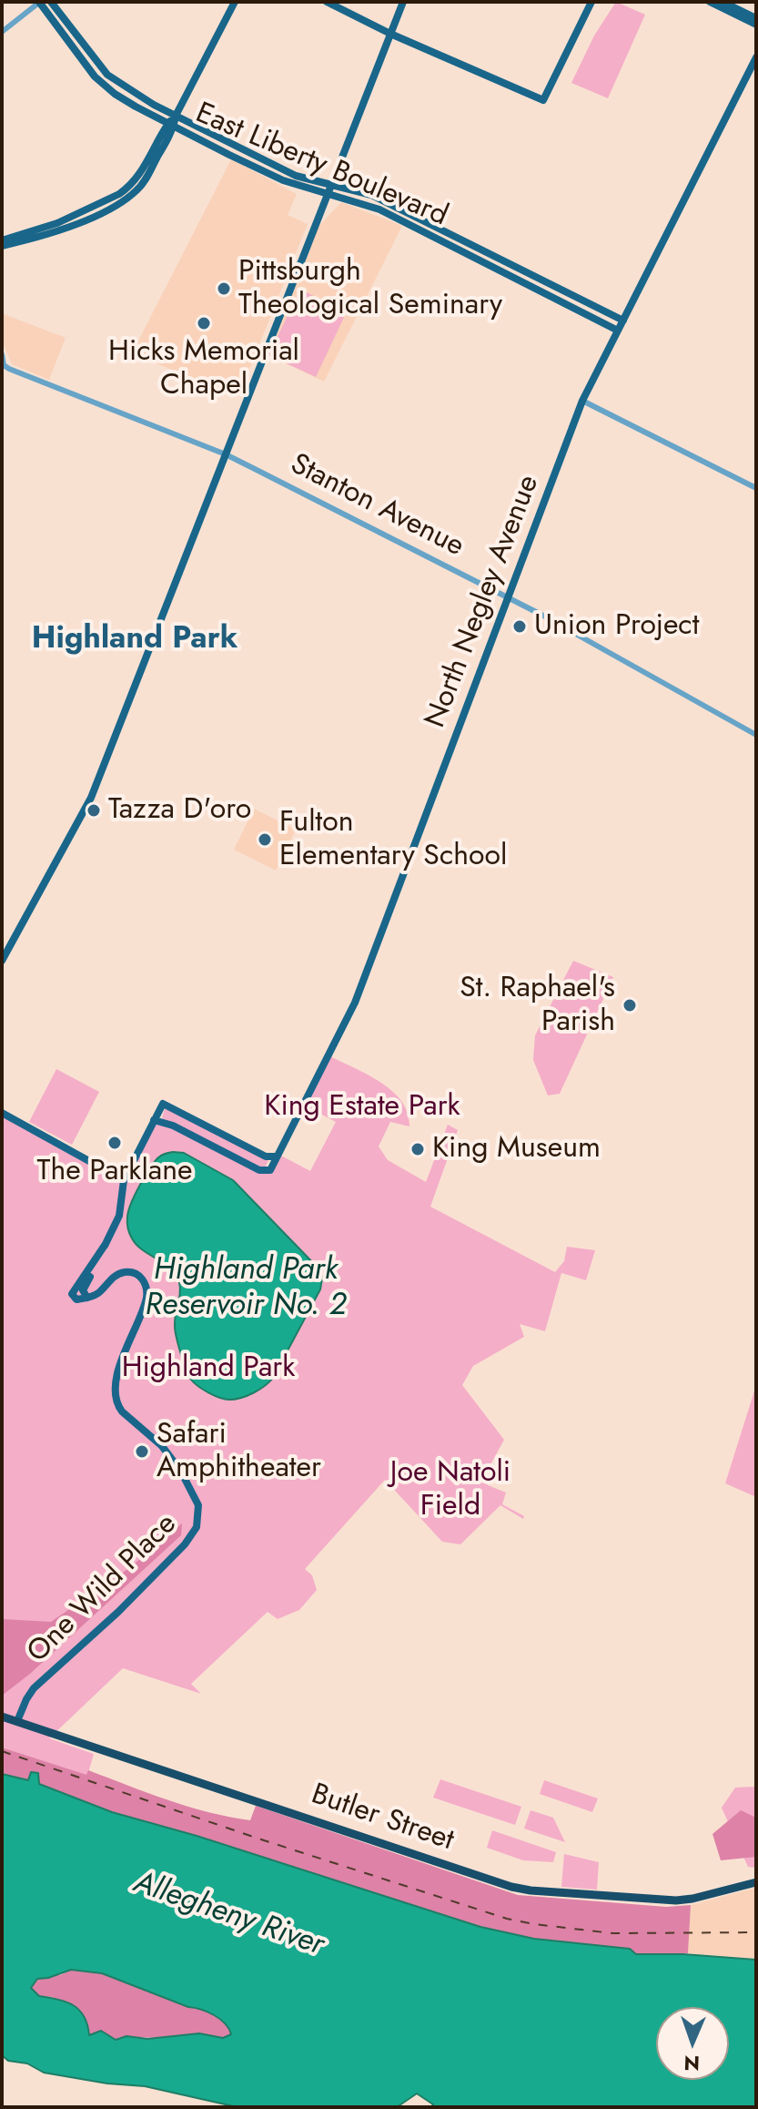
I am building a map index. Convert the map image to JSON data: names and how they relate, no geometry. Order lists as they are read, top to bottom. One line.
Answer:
{"streets":{"highway":["Butler Street"],"main road":["East Liberty Boulevard","North Negley Avenue","One Wild Place"],"street":["Stanton Avenue"]},"crossings":[["East Liberty Boulevard","North Negley Avenue"],["Stanton Avenue","North Negley Avenue"],["North Negley Avenue","One Wild Place"],["One Wild Place","Butler Street"]],"districts":["Highland Park"],"water":["Highland Park Reservoir No. 2","Allegheny River"],"parks":["King Estate Park","Highland Park","Joe Natoli Field"],"places":["Pittsburgh Theological Seminary","Hicks Memorial Chapel","Union Project","Tazza D'oro","Fulton Elementary School","St. Raphael's Parish","The Parklane","King Museum","Safari Amphitheater"],"north":"bottom"}
